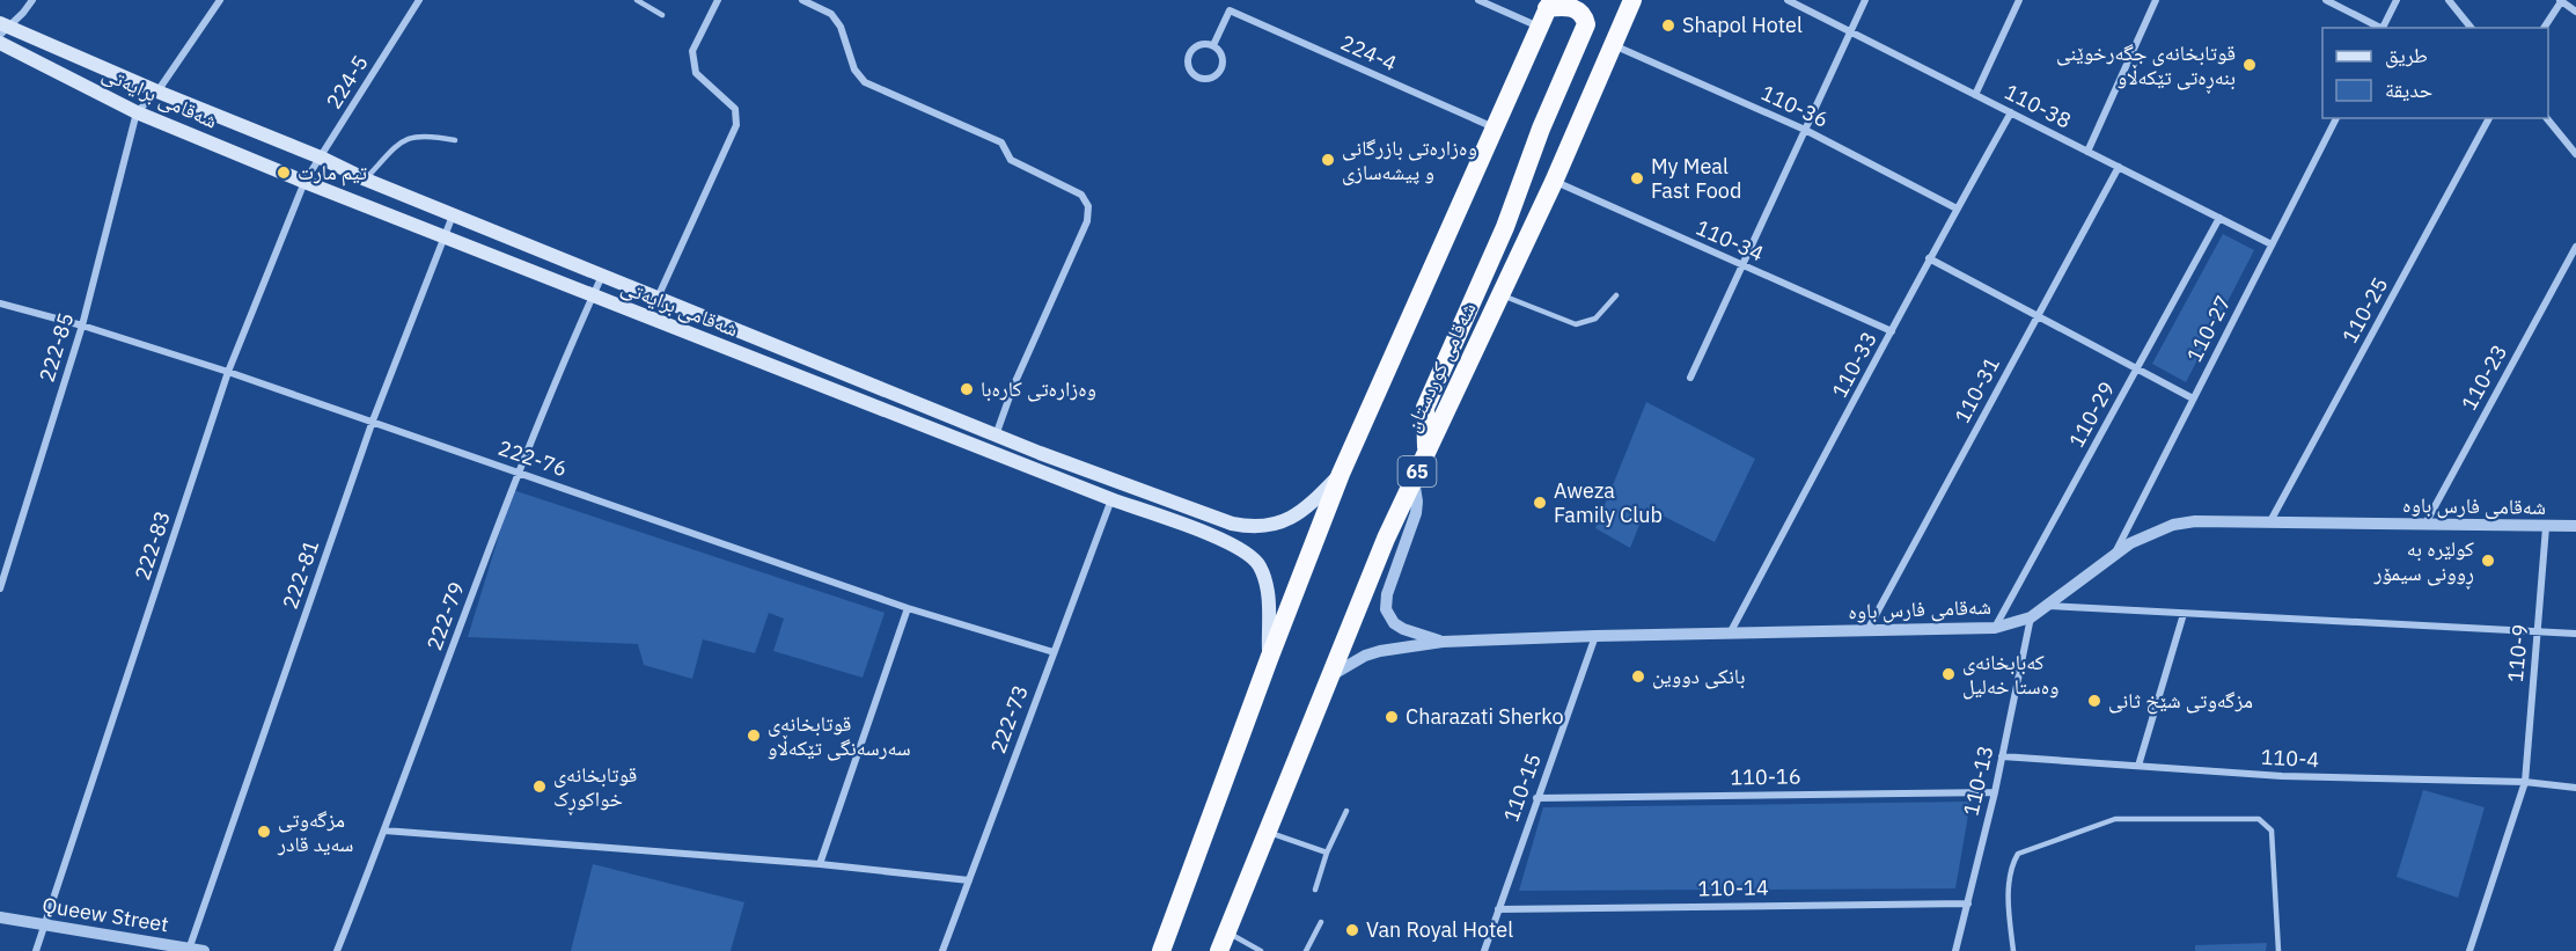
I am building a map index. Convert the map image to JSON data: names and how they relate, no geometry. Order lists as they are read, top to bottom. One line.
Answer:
{"streets":{"highway":["شەقامی کوردستان","65"],"main road":["شەقامی برایەتی"],"street":["224-4","224-5","110-36","110-38","110-34","110-25","110-27","222-85","110-33","110-23","110-31","110-29","222-76","شەقامی فارس باوە","222-83","222-81","222-79","110-9","222-73","110-4","110-16","110-13","110-15","110-14","Queew Street"]},"crossings":[["224-5","شەقامی برایەتی"],["224-5","222-83"],["شەقامی برایەتی","222-85"],["شەقامی برایەتی","222-83"],["شەقامی برایەتی","222-81"],["شەقامی برایەتی","222-79"],["شەقامی برایەتی","222-73"],["110-36","110-33"],["110-36","شەقامی کوردستان"],["110-38","110-27"],["110-38","110-33"],["110-38","110-31"],["110-38","110-29"],["110-34","110-33"],["110-34","شەقامی کوردستان"],["110-25","شەقامی فارس باوە"],["110-27","شەقامی فارس باوە"],["222-85","222-76"],["110-33","شەقامی فارس باوە"],["شەقامی کوردستان","شەقامی فارس باوە"],["110-23","شەقامی فارس باوە"],["110-31","شەقامی فارس باوە"],["110-29","شەقامی فارس باوە"],["222-76","222-83"],["222-76","222-81"],["222-76","222-79"],["222-76","222-73"],["شەقامی فارس باوە","110-9"],["شەقامی فارس باوە","110-13"],["شەقامی فارس باوە","110-15"],["222-83","Queew Street"],["222-81","Queew Street"],["110-9","110-4"],["110-4","110-13"],["110-16","110-13"],["110-16","110-15"],["110-13","110-14"],["110-15","110-14"]],"places":["Shapol Hotel","قوتابخانەی جگەرخوێنی بنەڕەتی تێکەڵاو","وەزارەتی بازرگانی و پیشەسازی","تيم مارت","My Meal Fast Food","وەزارەتی کارەبا","Aweza Family Club","کولێرە بە ڕوونی سیمۆر","کەبابخانەی وەستا خەلیل","بانکی دووین","مزگەوتی شێخ ثانی","Charazati Sherko","قوتابخانەی سەرسەنگی تێکەڵاو","قوتابخانەی خواکوڕک","مزگەوتی سەید قادر","Van Royal Hotel"],"legend":["طريق","حديقة"]}
